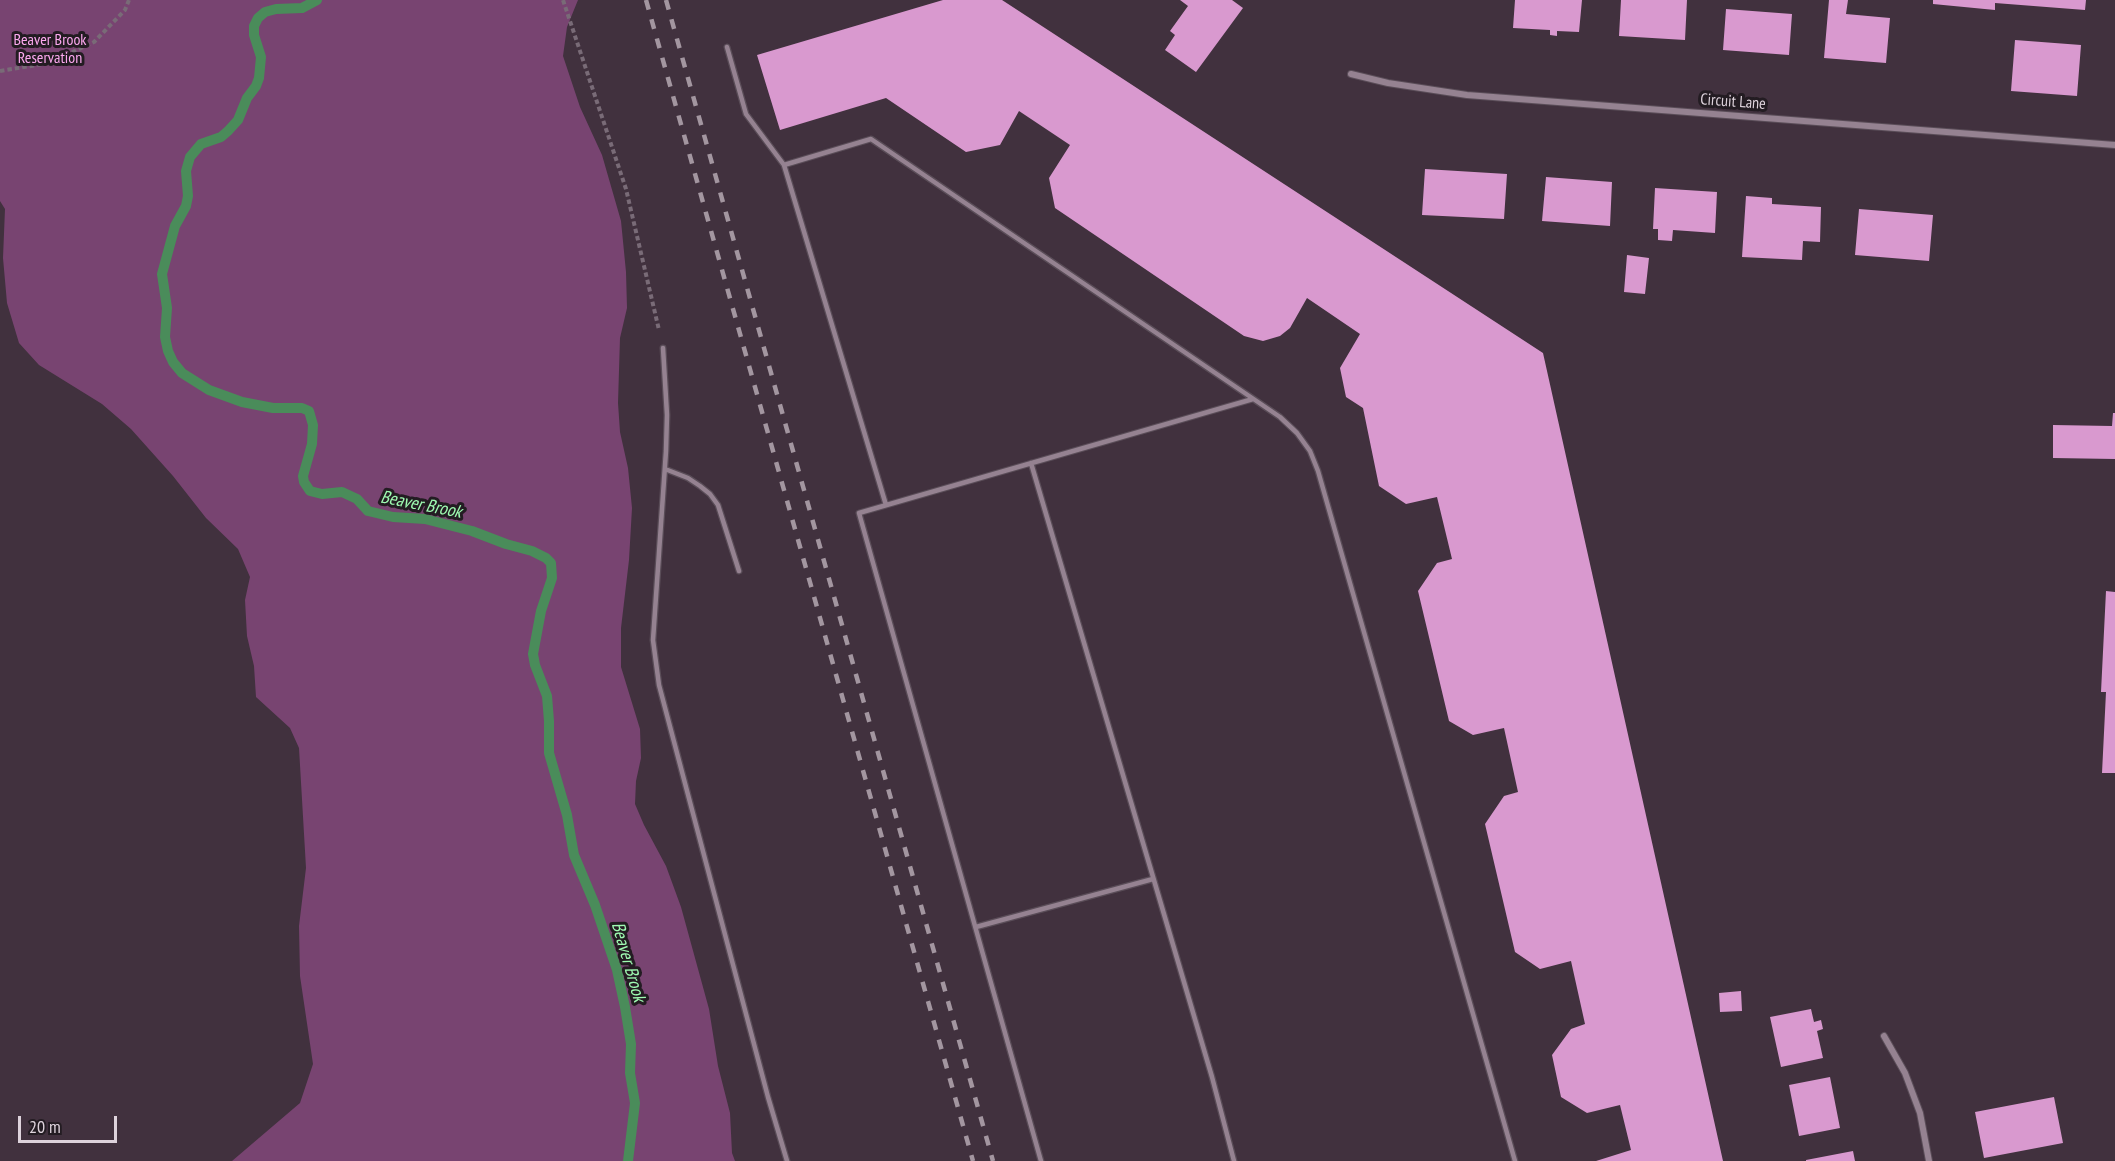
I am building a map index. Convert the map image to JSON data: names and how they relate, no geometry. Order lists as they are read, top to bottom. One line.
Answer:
{"streets":{"street":["Circuit Lane"]},"water":["Beaver Brook"],"parks":["Beaver Brook Reservation"],"scale_bar":"20 m"}
